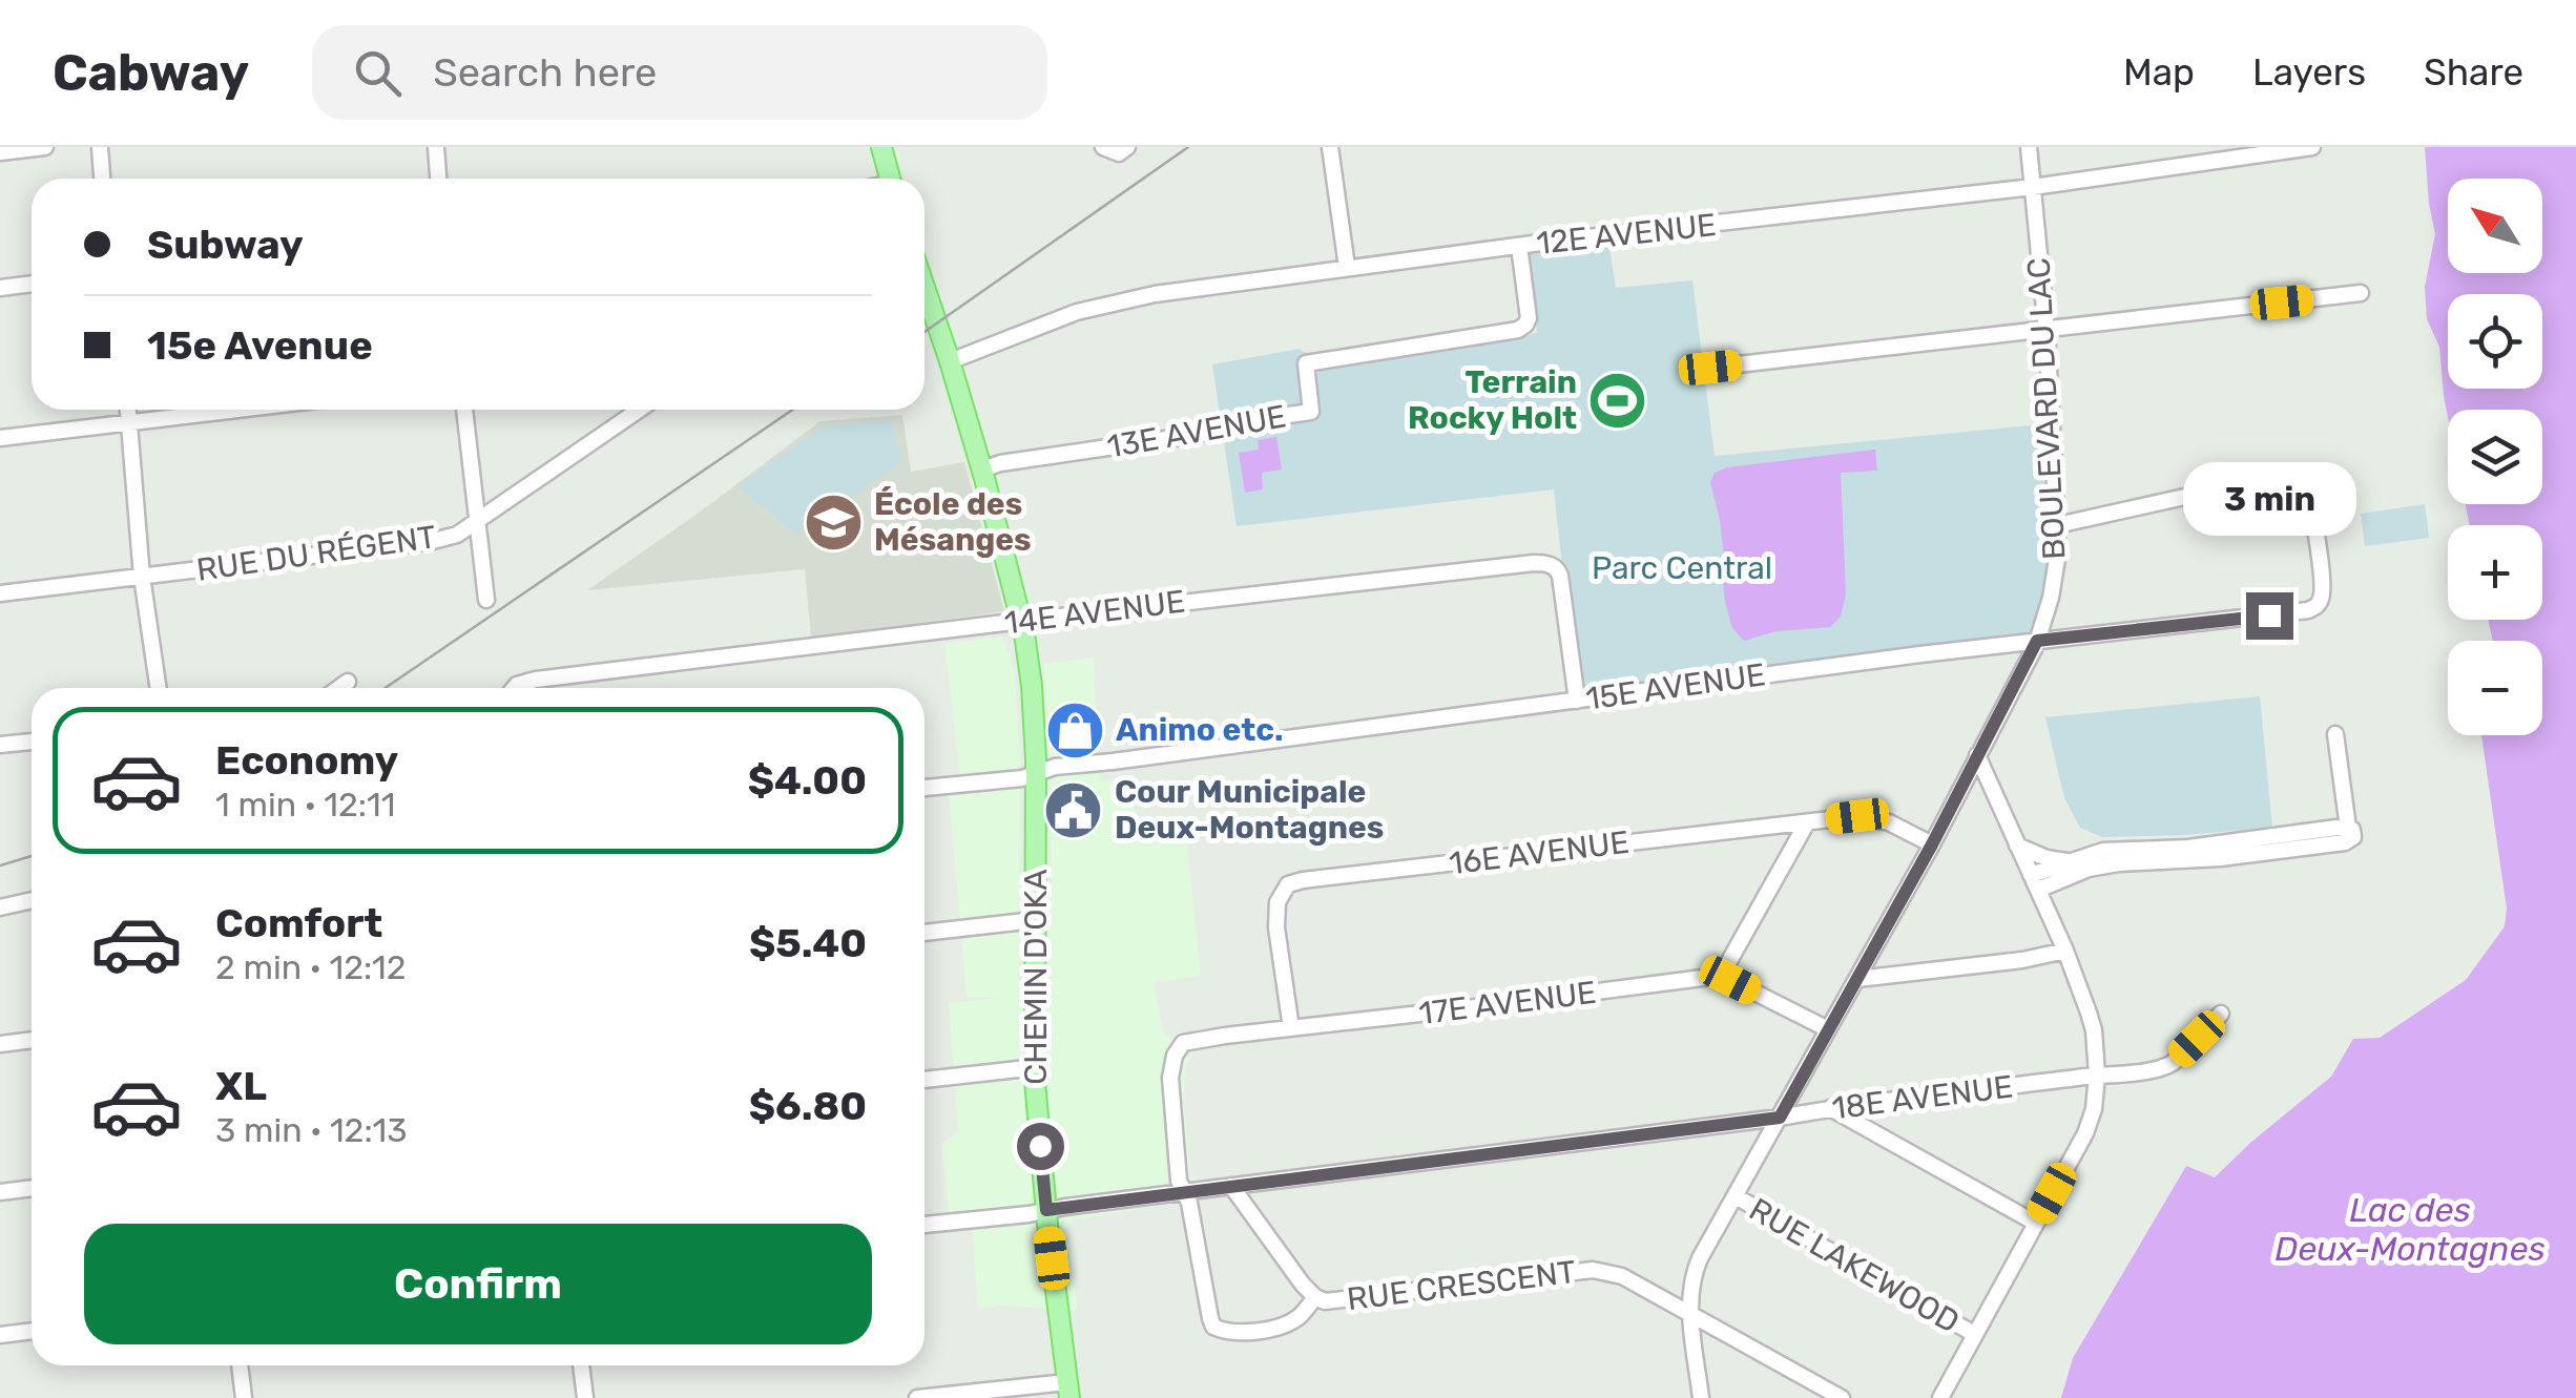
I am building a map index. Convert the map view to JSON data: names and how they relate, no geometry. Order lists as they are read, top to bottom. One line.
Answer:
{"streets":{"main road":["CHEMIN D'OKA"],"street":["12E AVENUE","BOULEVARD DU LAC","13E AVENUE","RUE DU RÉGENT","14E AVENUE","15E AVENUE","16E AVENUE","17E AVENUE","18E AVENUE","RUE LAKEWOOD","RUE CRESCENT"]},"crossings":[["12E AVENUE","BOULEVARD DU LAC"],["12E AVENUE","13E AVENUE"],["12E AVENUE","CHEMIN D'OKA"],["BOULEVARD DU LAC","15E AVENUE"],["BOULEVARD DU LAC","16E AVENUE"],["BOULEVARD DU LAC","18E AVENUE"],["BOULEVARD DU LAC","RUE LAKEWOOD"],["BOULEVARD DU LAC","RUE CRESCENT"],["13E AVENUE","CHEMIN D'OKA"],["14E AVENUE","15E AVENUE"],["14E AVENUE","CHEMIN D'OKA"],["15E AVENUE","CHEMIN D'OKA"],["16E AVENUE","17E AVENUE"],["CHEMIN D'OKA","18E AVENUE"],["17E AVENUE","18E AVENUE"],["18E AVENUE","RUE CRESCENT"]],"water":["Lac des Deux-Montagnes"],"parks":["Parc Central"],"places":{"sports":["Terrain Rocky Holt"],"school or university":["École des Mésanges"],"shop":["Animo etc."],"public building":["Cour Municipale Deux-Montagnes"]},"north":"top left","page":{"header":"Cabway","search":"Search here","nav":["Map","Layers","Share"],"map_buttons":["+","−"],"banner":["Subway","15e Avenue"],"bubble":"3 min","list":[{"name":"Economy","note":"1 min · 12:11","value":"$4.00"},{"name":"Comfort","note":"2 min · 12:12","value":"$5.40"},{"name":"XL","note":"3 min · 12:13","value":"$6.80"}],"buttons":"Confirm"}}
